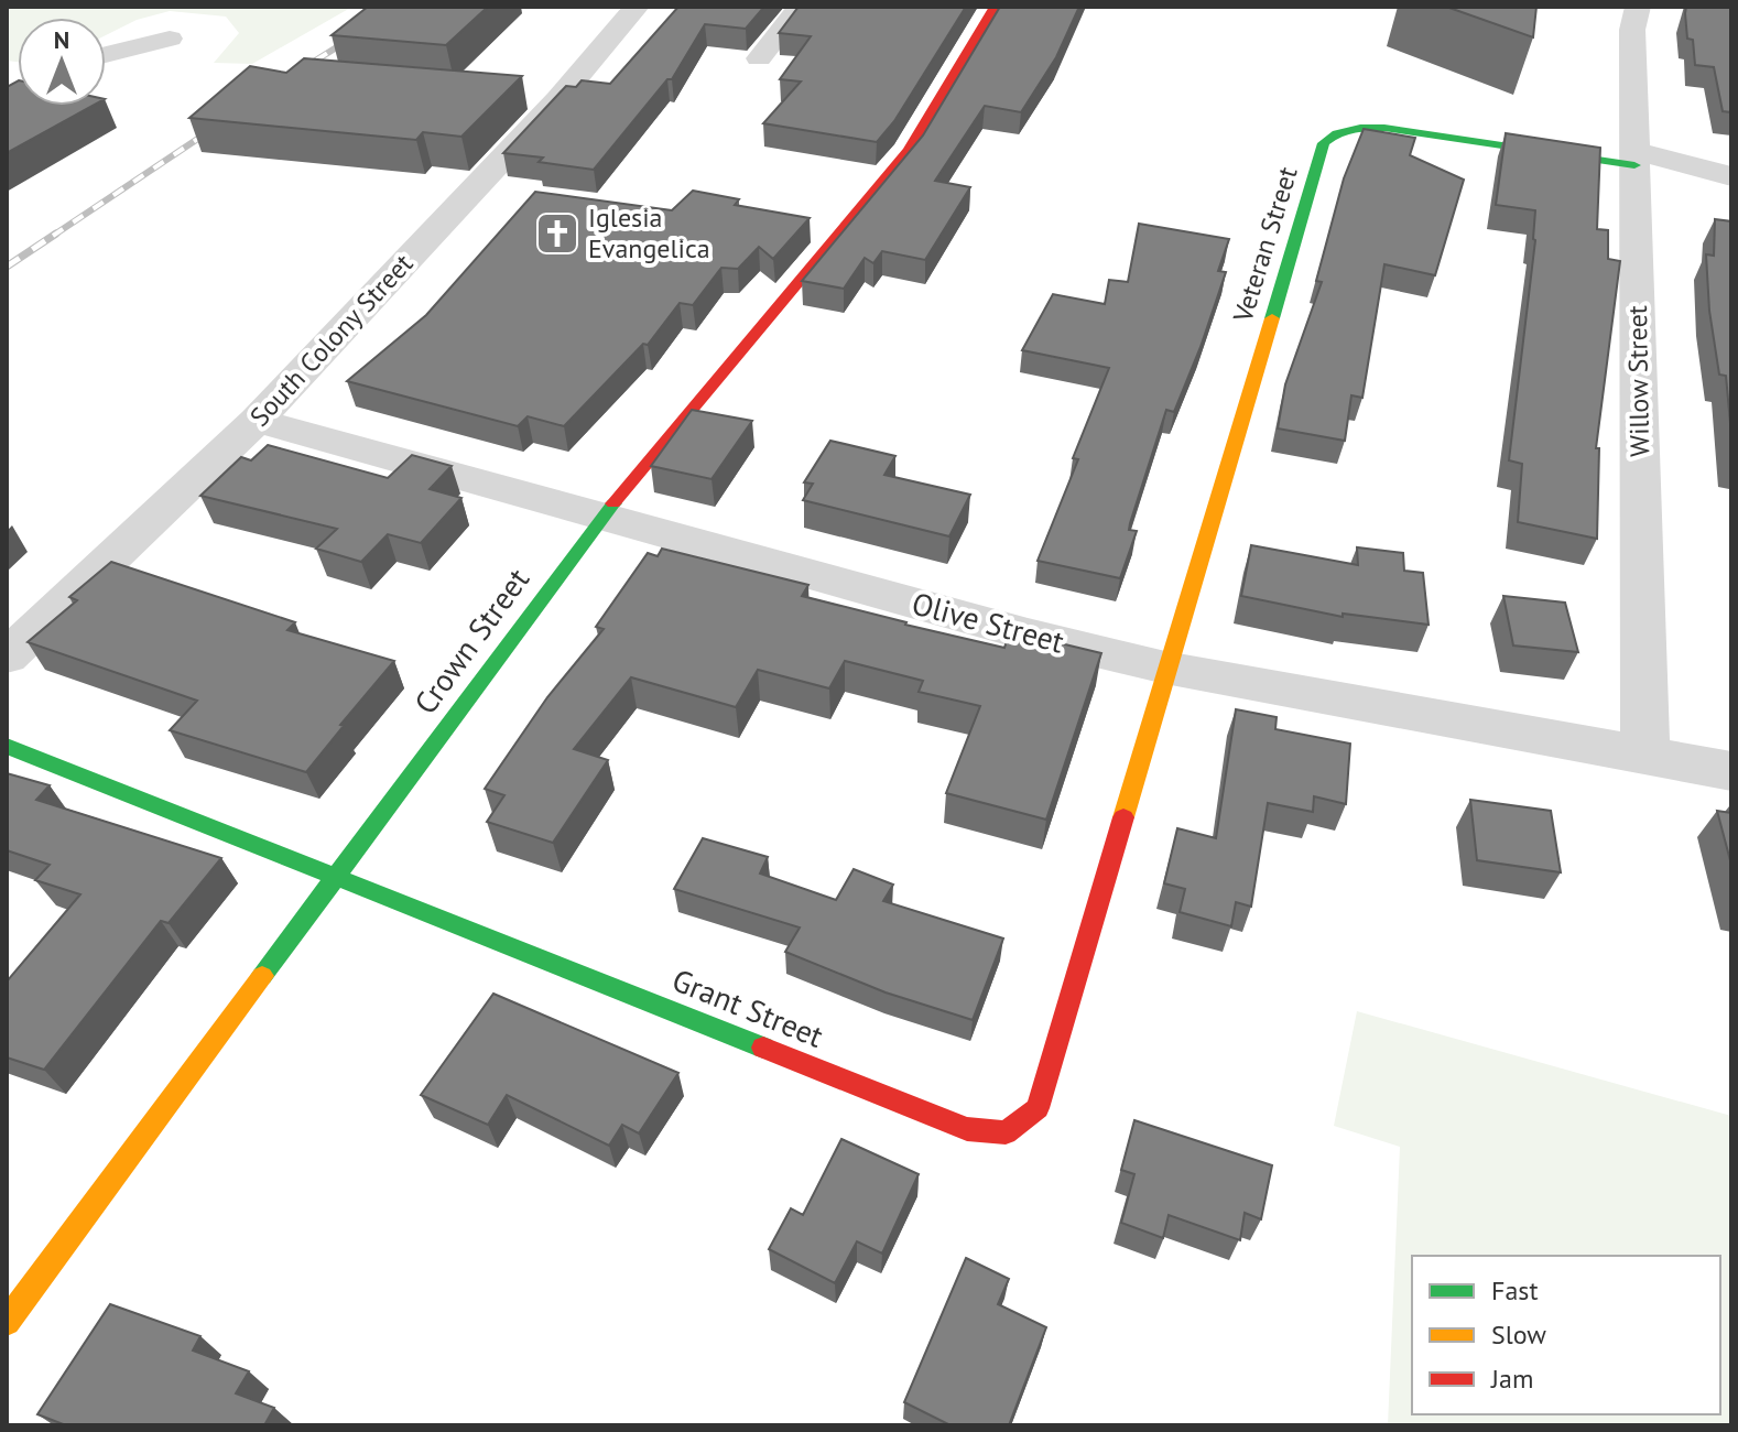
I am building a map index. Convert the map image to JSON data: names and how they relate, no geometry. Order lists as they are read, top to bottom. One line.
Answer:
{"streets":{"street":["Veteran Street","South Colony Street","Willow Street","Olive Street","Crown Street","Grant Street"]},"crossings":[["Veteran Street","Willow Street"],["Veteran Street","Olive Street"],["Veteran Street","Grant Street"],["South Colony Street","Olive Street"],["Willow Street","Olive Street"],["Olive Street","Crown Street"],["Olive Street","Grant Street"],["Crown Street","Grant Street"]],"places":{"church":["Iglesia Evangelica"]},"legend":["Fast","Slow","Jam"],"north":"top"}
